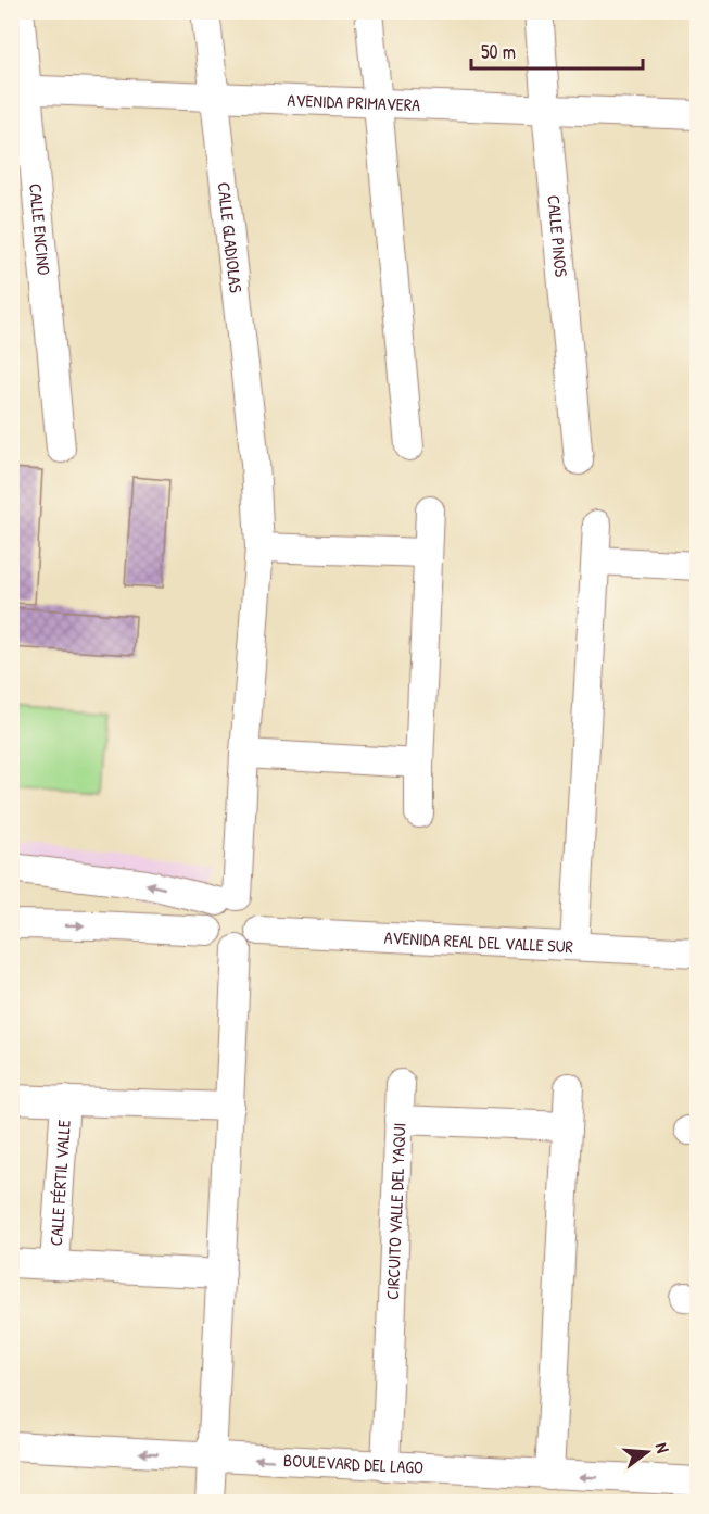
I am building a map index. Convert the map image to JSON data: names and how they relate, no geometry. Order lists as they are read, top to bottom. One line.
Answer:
{"streets":{"street":["AVENIDA PRIMAVERA","CALLE ENCINO","CALLE PINOS","CALLE GLADIOLAS","AVENIDA REAL DEL VALLE SUR","CALLE FÉRTIL VALLE","CIRCUITO VALLE DEL YAQUI","BOULEVARD DEL LAGO"]},"crossings":[["AVENIDA PRIMAVERA","CALLE ENCINO"],["AVENIDA PRIMAVERA","CALLE PINOS"],["AVENIDA PRIMAVERA","CALLE GLADIOLAS"],["CALLE GLADIOLAS","AVENIDA REAL DEL VALLE SUR"],["CIRCUITO VALLE DEL YAQUI","BOULEVARD DEL LAGO"]],"one_way":["BOULEVARD DEL LAGO"],"scale_bar":"50 m","north":"right"}
